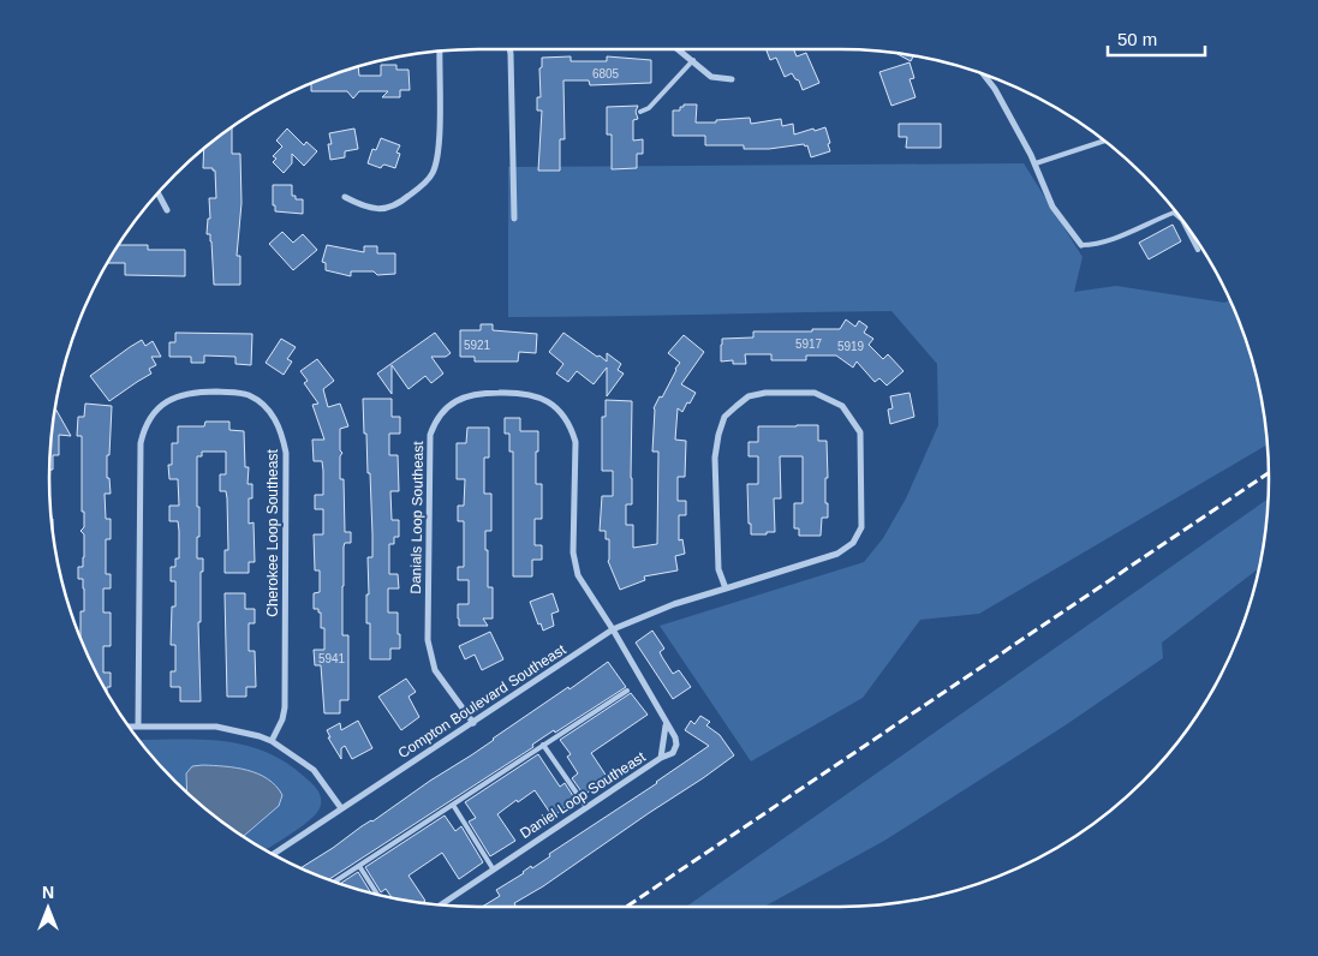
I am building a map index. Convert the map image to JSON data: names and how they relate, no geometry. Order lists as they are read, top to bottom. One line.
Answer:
{"streets":{"street":["Danials Loop Southeast","Cherokee Loop Southeast","Compton Boulevard Southeast","Daniel Loop Southeast"]},"crossings":[["Danials Loop Southeast","Compton Boulevard Southeast"]],"house_numbers":["6805","5917","5921","5919","5941"],"scale_bar":"50 m","north":"top"}
